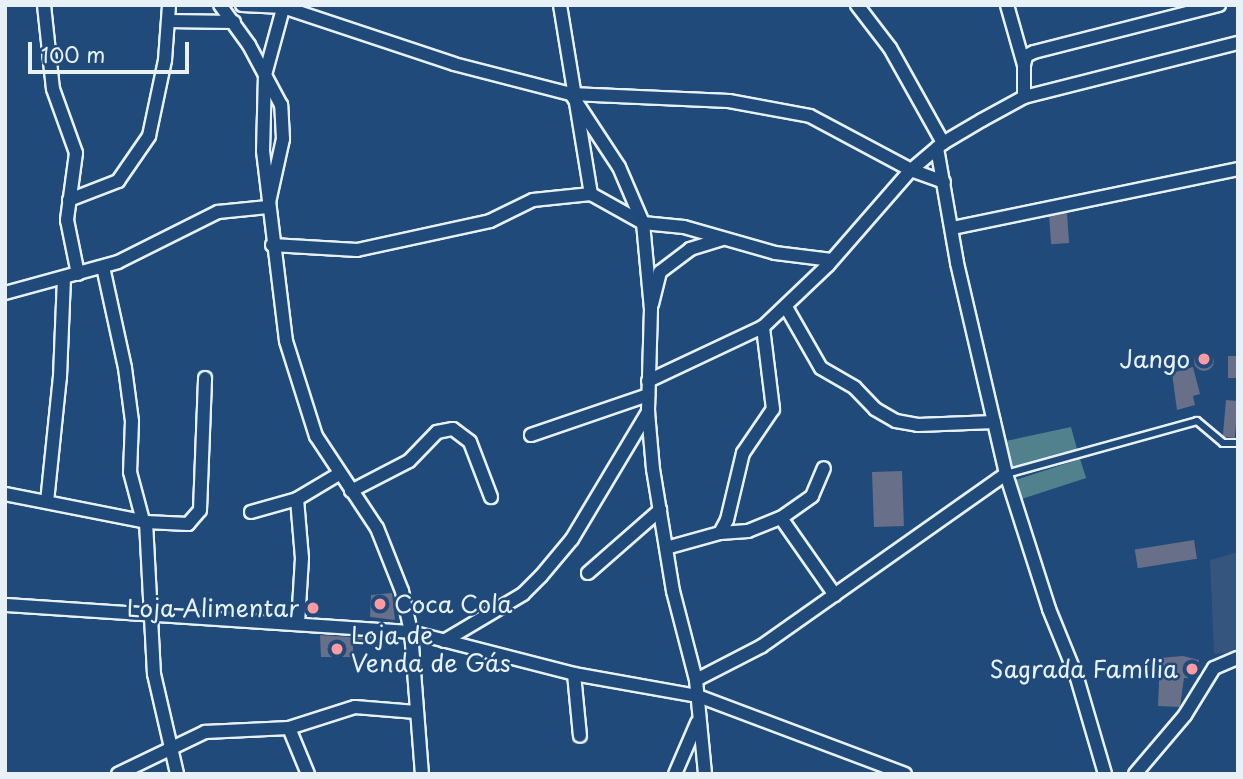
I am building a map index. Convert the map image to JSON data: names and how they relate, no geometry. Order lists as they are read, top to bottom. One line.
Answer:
{"places":["Jango","Coca Cola","Loja Alimentar","Loja de Venda de Gás","Sagrada Família"],"scale_bar":"100 m"}
